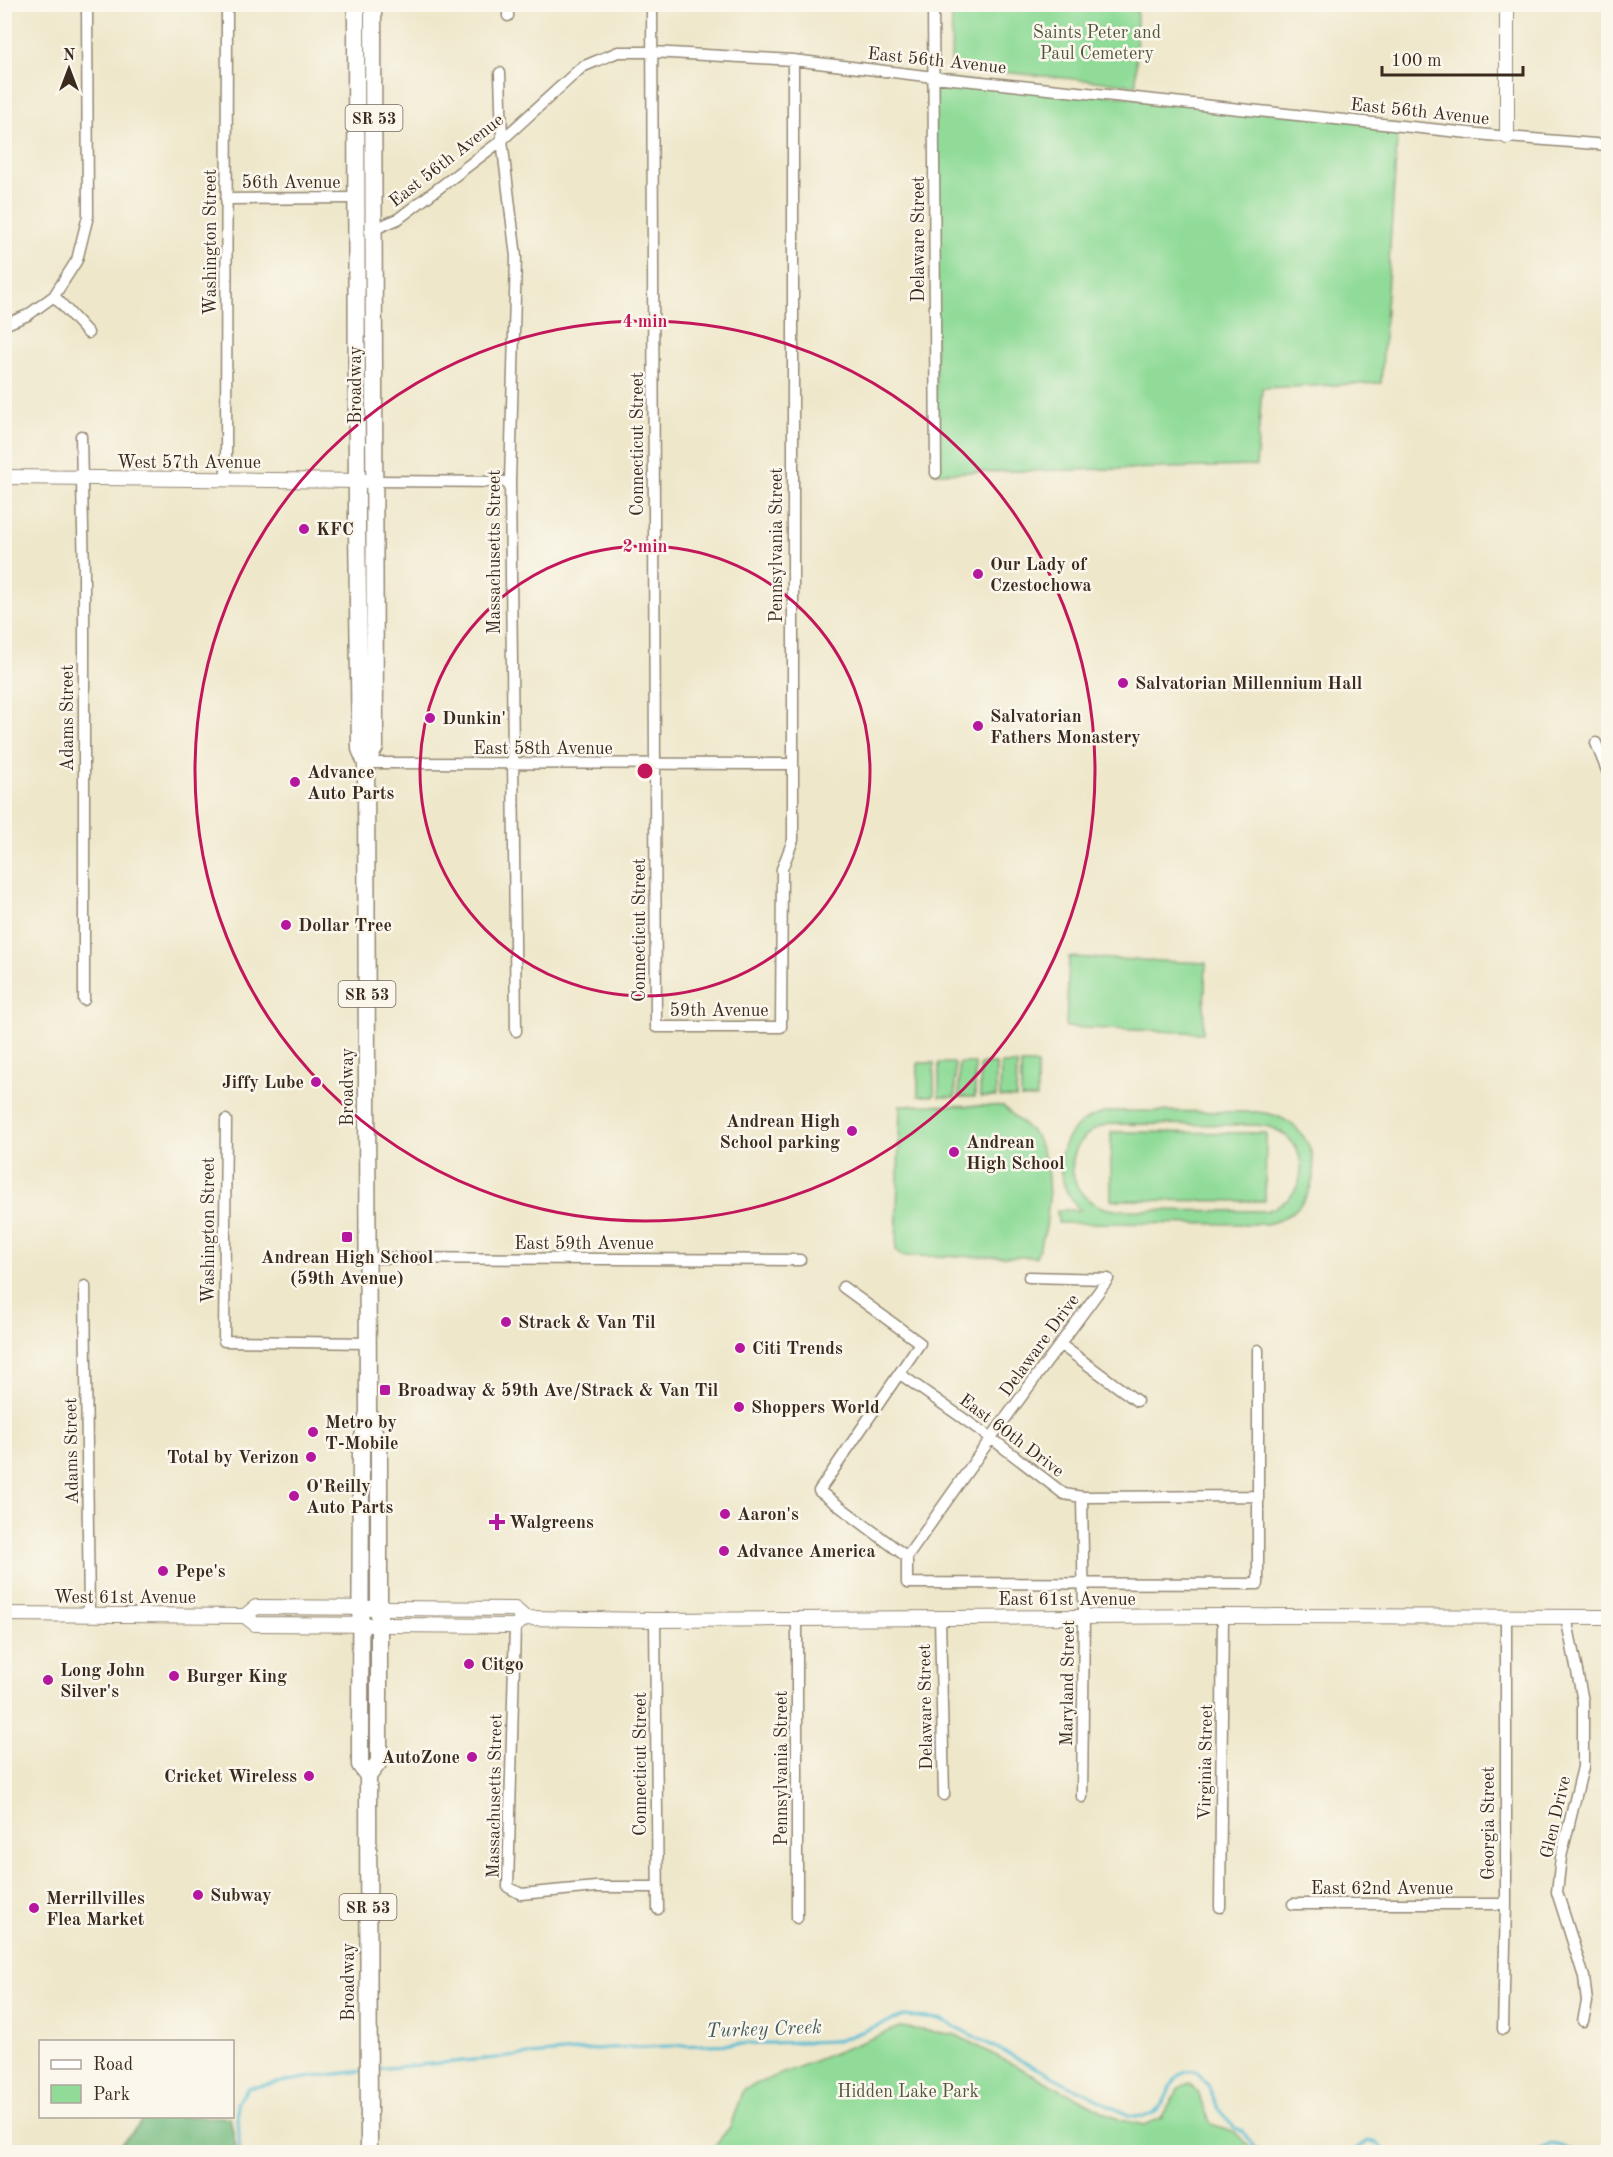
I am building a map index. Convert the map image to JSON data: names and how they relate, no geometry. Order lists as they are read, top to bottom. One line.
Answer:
{"streets":{"main road":["SR 53","Broadway","West 57th Avenue","West 61st Avenue","East 61st Avenue"],"street":["East 56th Avenue","56th Avenue","Delaware Street","Washington Street","Connecticut Street","Pennsylvania Street","Massachusetts Street","Adams Street","East 58th Avenue","59th Avenue","East 59th Avenue","Delaware Drive","East 60th Drive","Maryland Street","Virginia Street","Glen Drive","Georgia Street","East 62nd Avenue"]},"crossings":[["East 56th Avenue","Delaware Street"],["East 56th Avenue","Broadway"],["East 56th Avenue","Connecticut Street"],["East 56th Avenue","Pennsylvania Street"],["East 56th Avenue","Massachusetts Street"],["56th Avenue","Washington Street"],["56th Avenue","Broadway"],["Delaware Street","East 61st Avenue"],["Washington Street","Broadway"],["Washington Street","West 57th Avenue"],["Broadway","West 57th Avenue"],["Broadway","East 58th Avenue"],["Broadway","East 59th Avenue"],["Broadway","West 61st Avenue"],["Broadway","East 61st Avenue"],["Connecticut Street","Massachusetts Street"],["Connecticut Street","East 58th Avenue"],["Connecticut Street","59th Avenue"],["Connecticut Street","East 61st Avenue"],["West 57th Avenue","Adams Street"],["Pennsylvania Street","East 58th Avenue"],["Pennsylvania Street","59th Avenue"],["Pennsylvania Street","East 61st Avenue"],["Massachusetts Street","East 58th Avenue"],["Massachusetts Street","East 61st Avenue"],["Adams Street","West 61st Avenue"],["Delaware Drive","East 60th Drive"],["East 60th Drive","Maryland Street"],["West 61st Avenue","East 61st Avenue"],["East 61st Avenue","Maryland Street"],["East 61st Avenue","Virginia Street"],["East 61st Avenue","Glen Drive"],["East 61st Avenue","Georgia Street"],["Georgia Street","East 62nd Avenue"]],"water":["Turkey Creek"],"parks":["Saints Peter and Paul Cemetery","Hidden Lake Park"],"places":{"other":["KFC","Our Lady of Czestochowa","Salvatorian Millennium Hall","Dunkin'","Salvatorian Fathers Monastery","Advance Auto Parts","Dollar Tree","Jiffy Lube","Andrean High School parking","Andrean High School","Strack & Van Til","Citi Trends","Shoppers World","Metro by T-Mobile","Total by Verizon","O'Reilly Auto Parts","Aaron's","Advance America","Pepe's","Citgo","Burger King","Long John Silver's","AutoZone","Cricket Wireless","Subway","Merrillvilles Flea Market"],"transit":["Andrean High School (59th Avenue)","Broadway & 59th Ave/Strack & Van Til"],"health":["Walgreens"]},"legend":["Road","Park"],"scale_bar":"100 m","north":"top","rings":["4 min","2 min"]}
